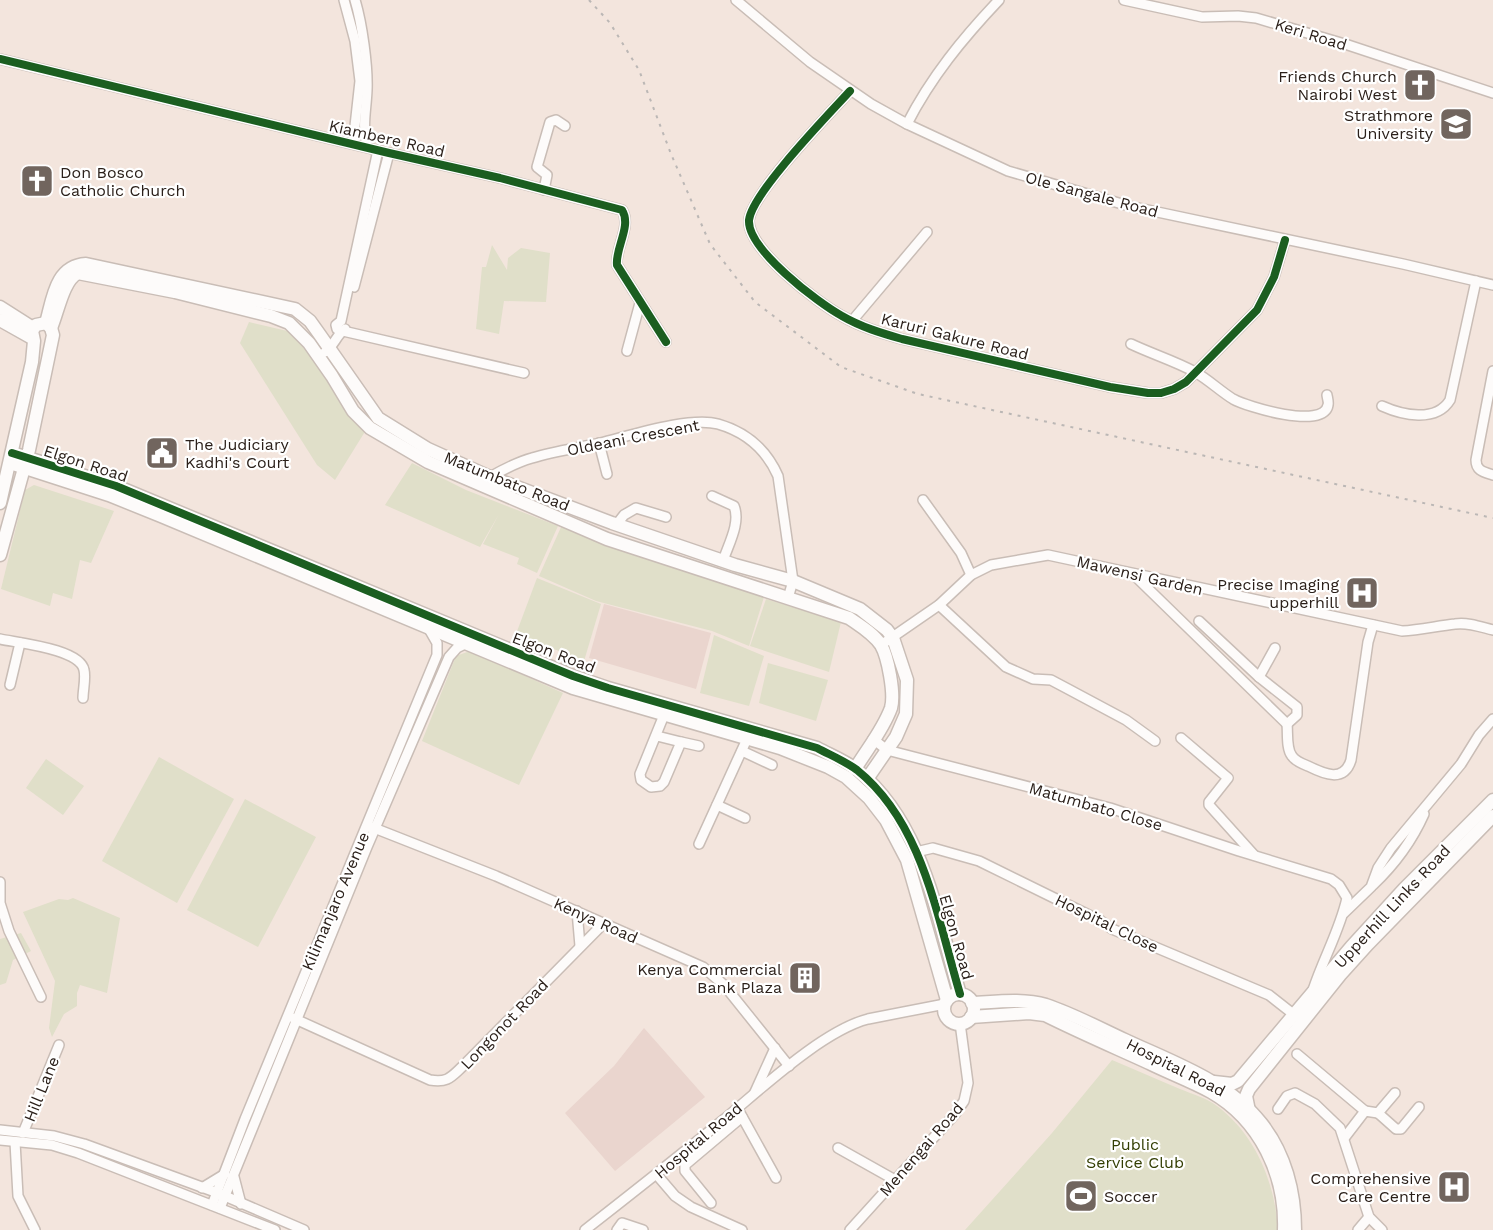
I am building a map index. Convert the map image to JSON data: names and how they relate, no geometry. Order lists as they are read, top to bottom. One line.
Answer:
{"streets":{"street":["Keri Road","Kiambere Road","Ole Sangale Road","Karuri Gakure Road","Oldeani Crescent","Elgon Road","Matumbato Road","Mawensi Garden","Matumbato Close","Kilimanjaro Avenue","Upperhill Links Road","Kenya Road","Hospital Close","Longonot Road","Hospital Road","Hill Lane","Menengai Road"]},"crossings":[["Ole Sangale Road","Karuri Gakure Road"],["Oldeani Crescent","Matumbato Road"],["Elgon Road","Matumbato Road"],["Elgon Road","Kilimanjaro Avenue"],["Elgon Road","Hospital Close"],["Elgon Road","Hospital Road"],["Elgon Road","Menengai Road"],["Matumbato Road","Mawensi Garden"],["Matumbato Road","Matumbato Close"],["Kilimanjaro Avenue","Kenya Road"],["Kilimanjaro Avenue","Longonot Road"],["Upperhill Links Road","Hospital Close"],["Kenya Road","Longonot Road"],["Kenya Road","Hospital Road"],["Hospital Road","Menengai Road"]],"parks":["Public Service Club"],"places":{"church":["Friends Church Nairobi West","Don Bosco Catholic Church"],"school or university":["Strathmore University"],"public building":["The Judiciary Kadhi's Court"],"hospital":["Precise Imaging upperhill","Comprehensive Care Centre"],"building":["Kenya Commercial Bank Plaza"],"sports":["Soccer"]}}
